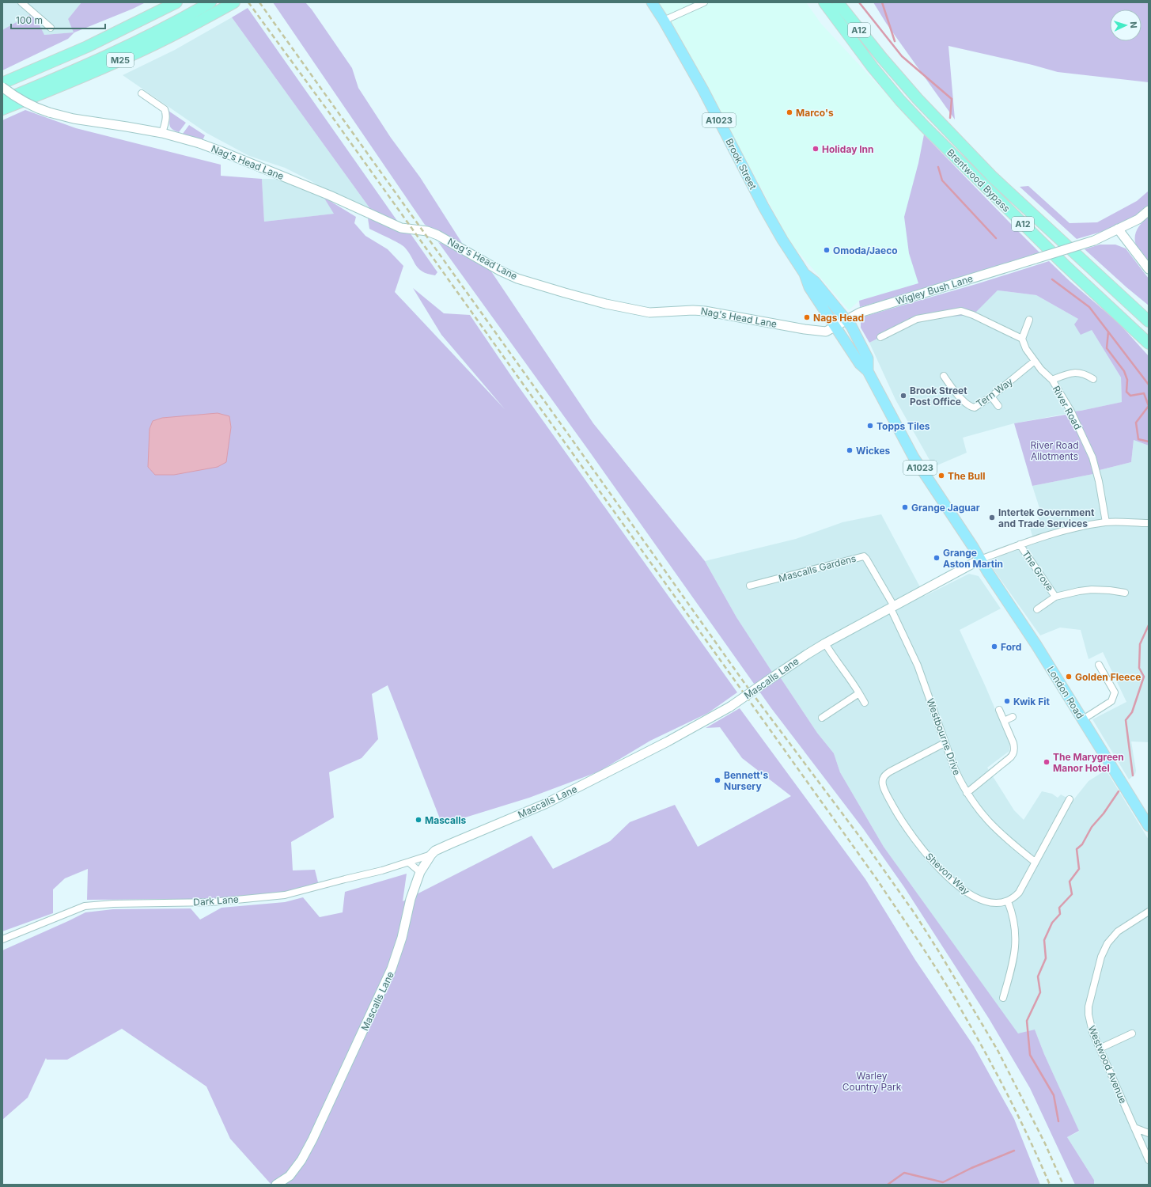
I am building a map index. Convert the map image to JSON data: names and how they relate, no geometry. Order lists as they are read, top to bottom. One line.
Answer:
{"streets":{"highway":["A12","M25","Brentwood Bypass"],"main road":["A1023","Brook Street","London Road"],"street":["Nag's Head Lane","Wigley Bush Lane","Tern Way","River Road","Mascalls Gardens","The Grove","Mascalls Lane","Westbourne Drive","Shevon Way","Dark Lane","Westwood Avenue"]},"crossings":[["A12","Brentwood Bypass"],["Nag's Head Lane","Brook Street"],["Nag's Head Lane","Wigley Bush Lane"],["Brook Street","Wigley Bush Lane"],["Brook Street","Mascalls Lane"],["Brook Street","London Road"],["Tern Way","River Road"],["Mascalls Gardens","Mascalls Lane"],["Mascalls Gardens","Westbourne Drive"],["Mascalls Lane","London Road"],["Mascalls Lane","Westbourne Drive"],["Mascalls Lane","Dark Lane"],["Westbourne Drive","Shevon Way"]],"parks":["River Road Allotments","Warley Country Park"],"places":["Marco's","Holiday Inn","Omoda/Jaeco","Nags Head","Brook Street Post Office","Topps Tiles","Wickes","The Bull","Grange Jaguar","Intertek Government and Trade Services","Grange Aston Martin","Ford","Golden Fleece","Kwik Fit","The Marygreen Manor Hotel","Bennett's Nursery","Mascalls"],"scale_bar":"100 m","north":"right"}
